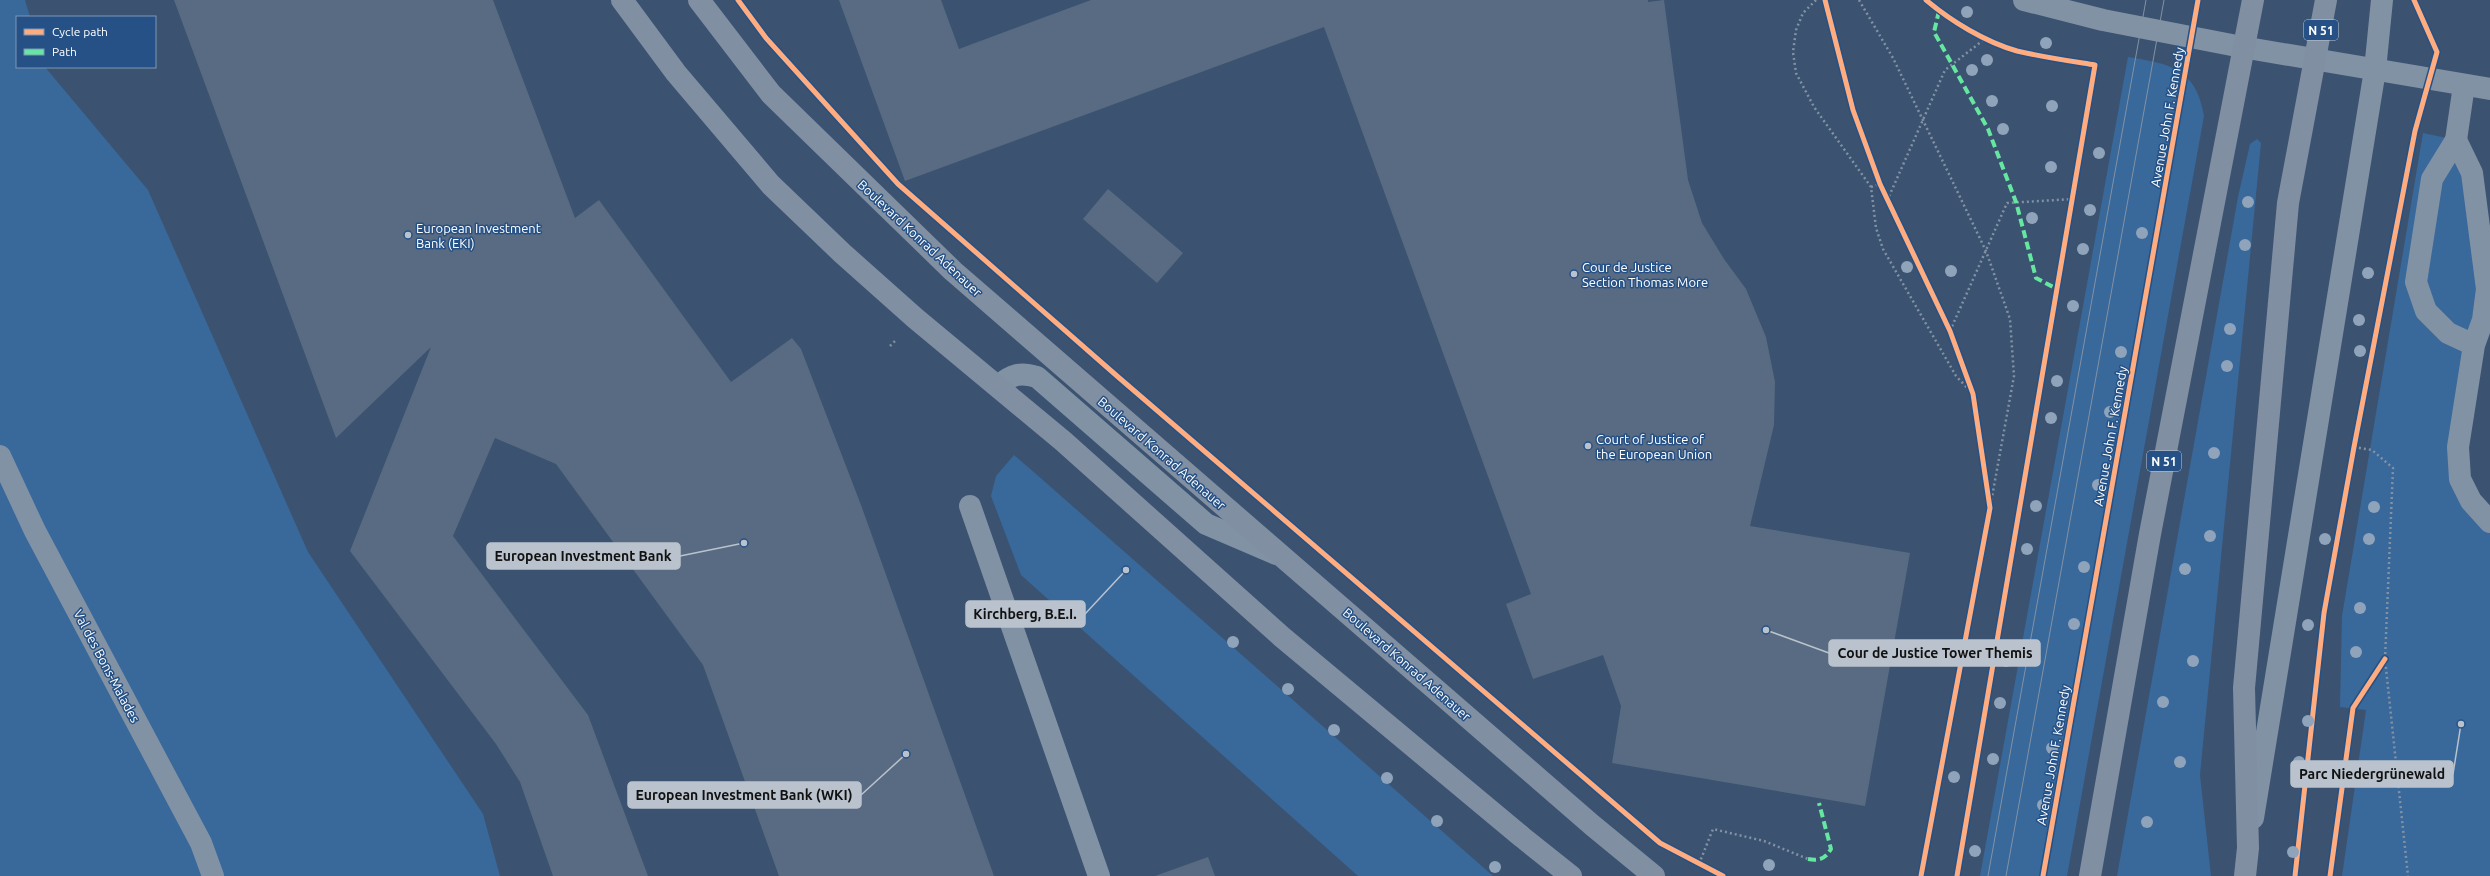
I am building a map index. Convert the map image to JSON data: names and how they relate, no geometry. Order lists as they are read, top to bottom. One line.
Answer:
{"streets":{"main road":["N 51","Boulevard Konrad Adenauer"],"street":["Val des Bons-Malades"],"cycle path":["Avenue John F. Kennedy"]},"places":["European Investment Bank (EKI)","Cour de Justice Section Thomas More","Court of Justice of the European Union","European Investment Bank","Kirchberg, B.E.I.","Cour de Justice Tower Themis","Parc Niedergrünewald","European Investment Bank (WKI)"],"legend":["Cycle path","Path"]}
